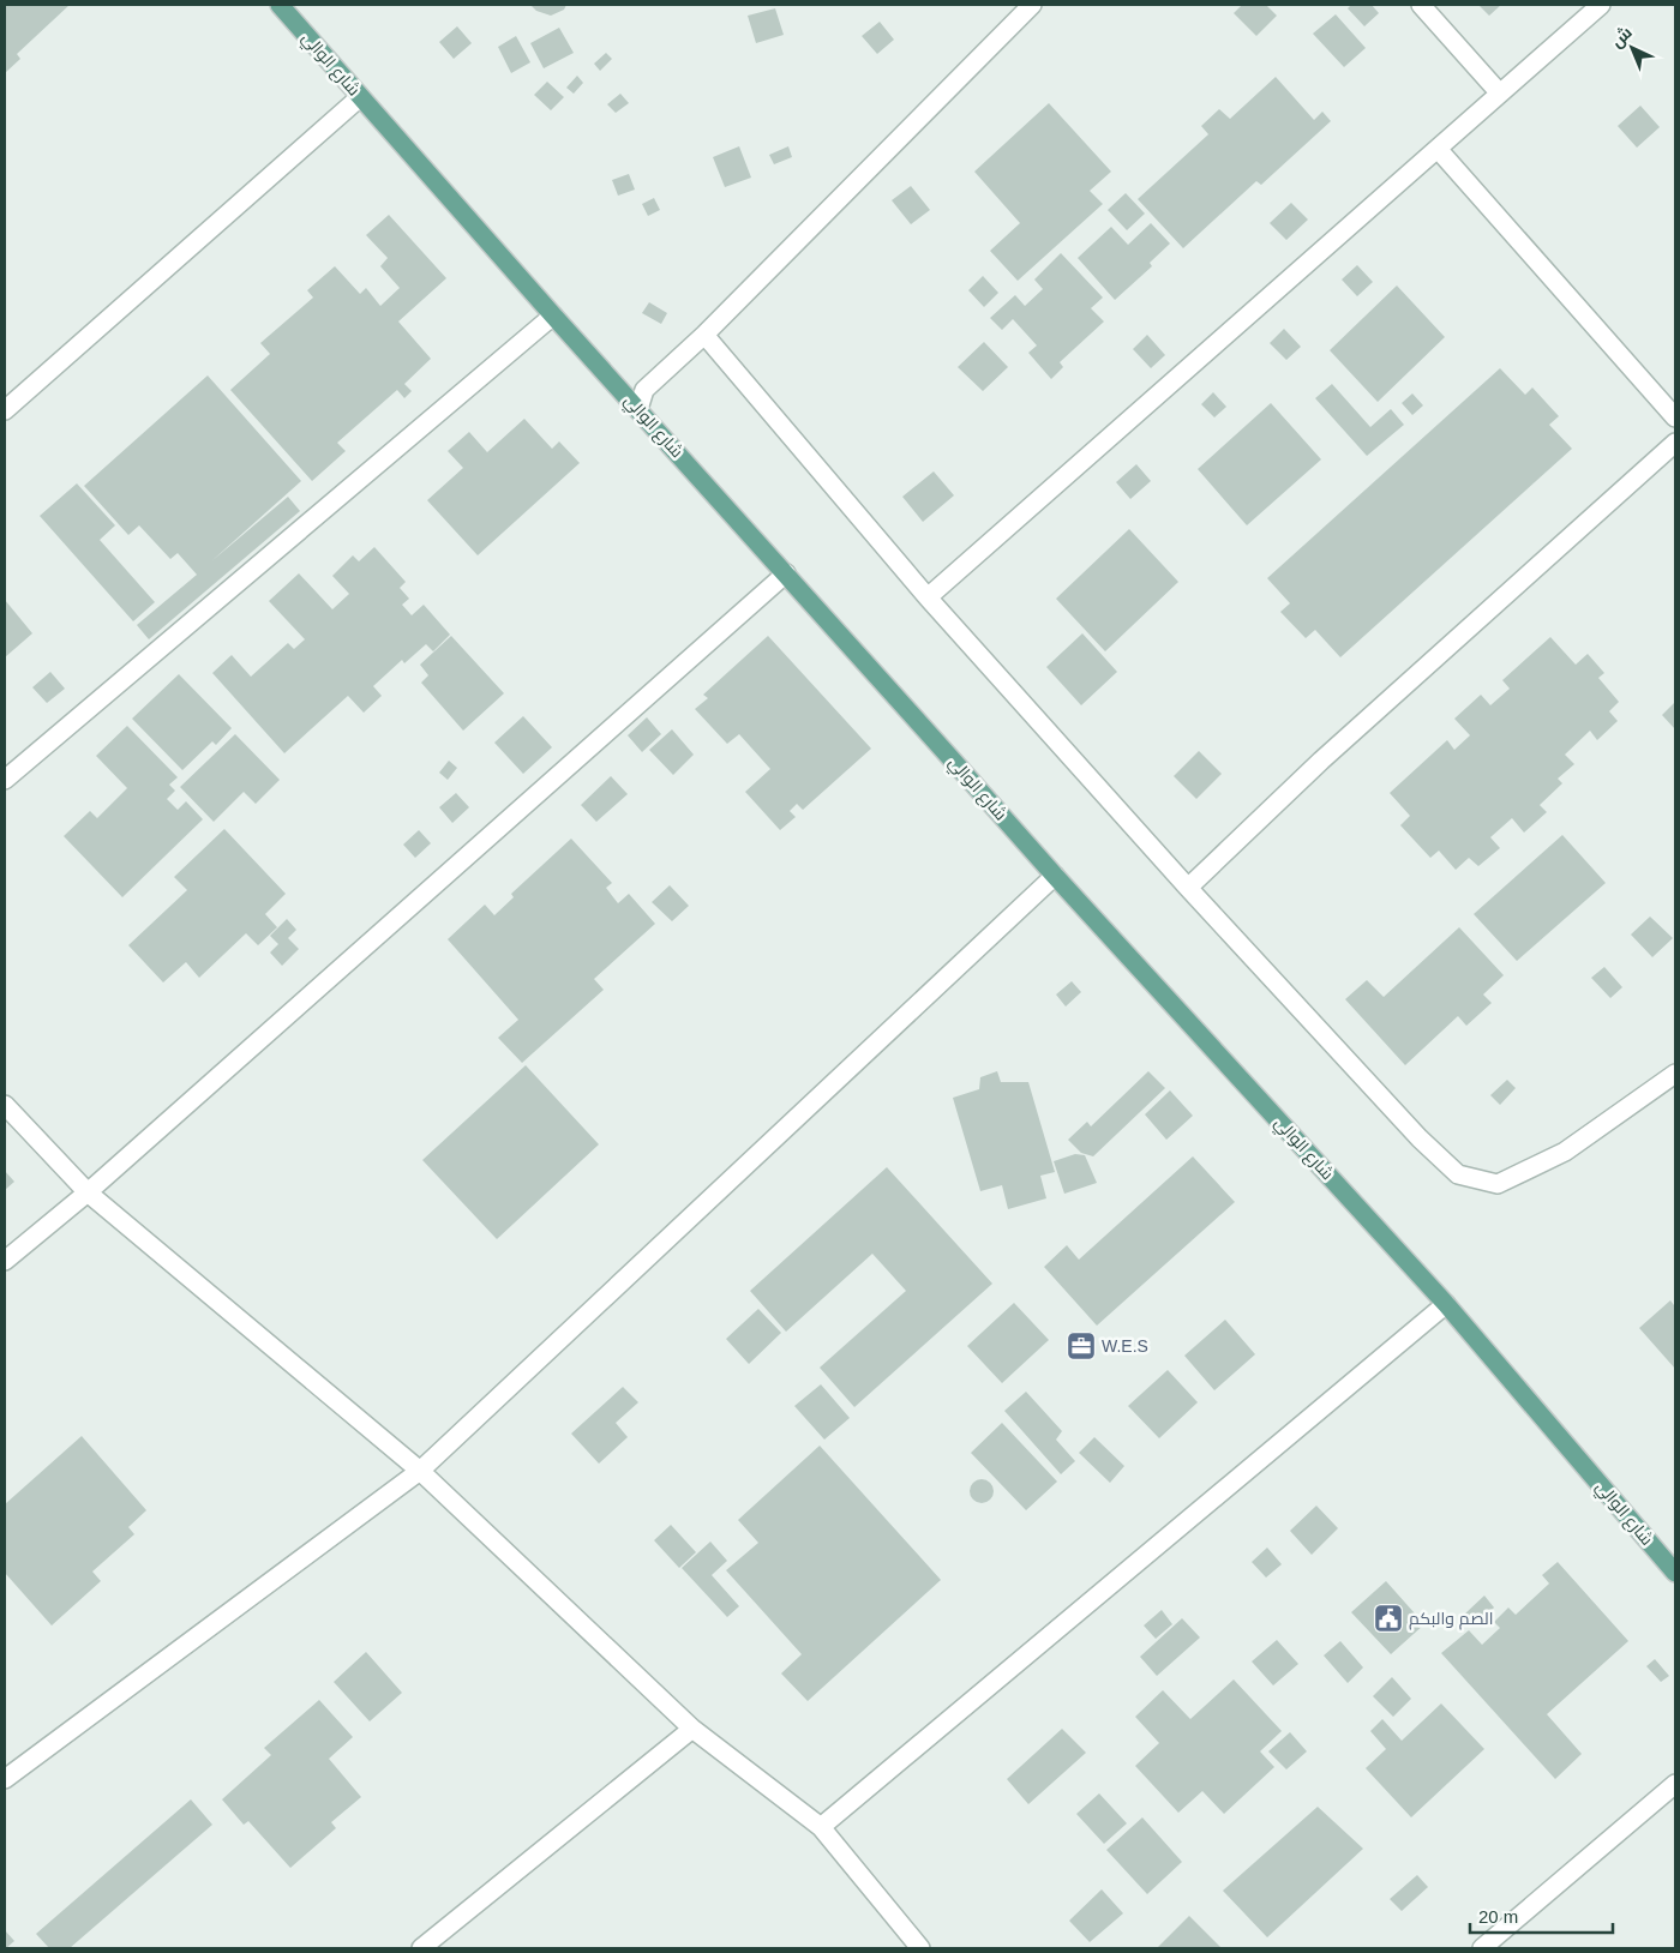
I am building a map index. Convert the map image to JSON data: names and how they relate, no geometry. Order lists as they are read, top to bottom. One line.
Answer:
{"streets":{"main road":["شارع الوالي"]},"places":{"office":["W.E.S"],"public building":["الصم والبكم"]},"scale_bar":"20 m","north":"top left"}
